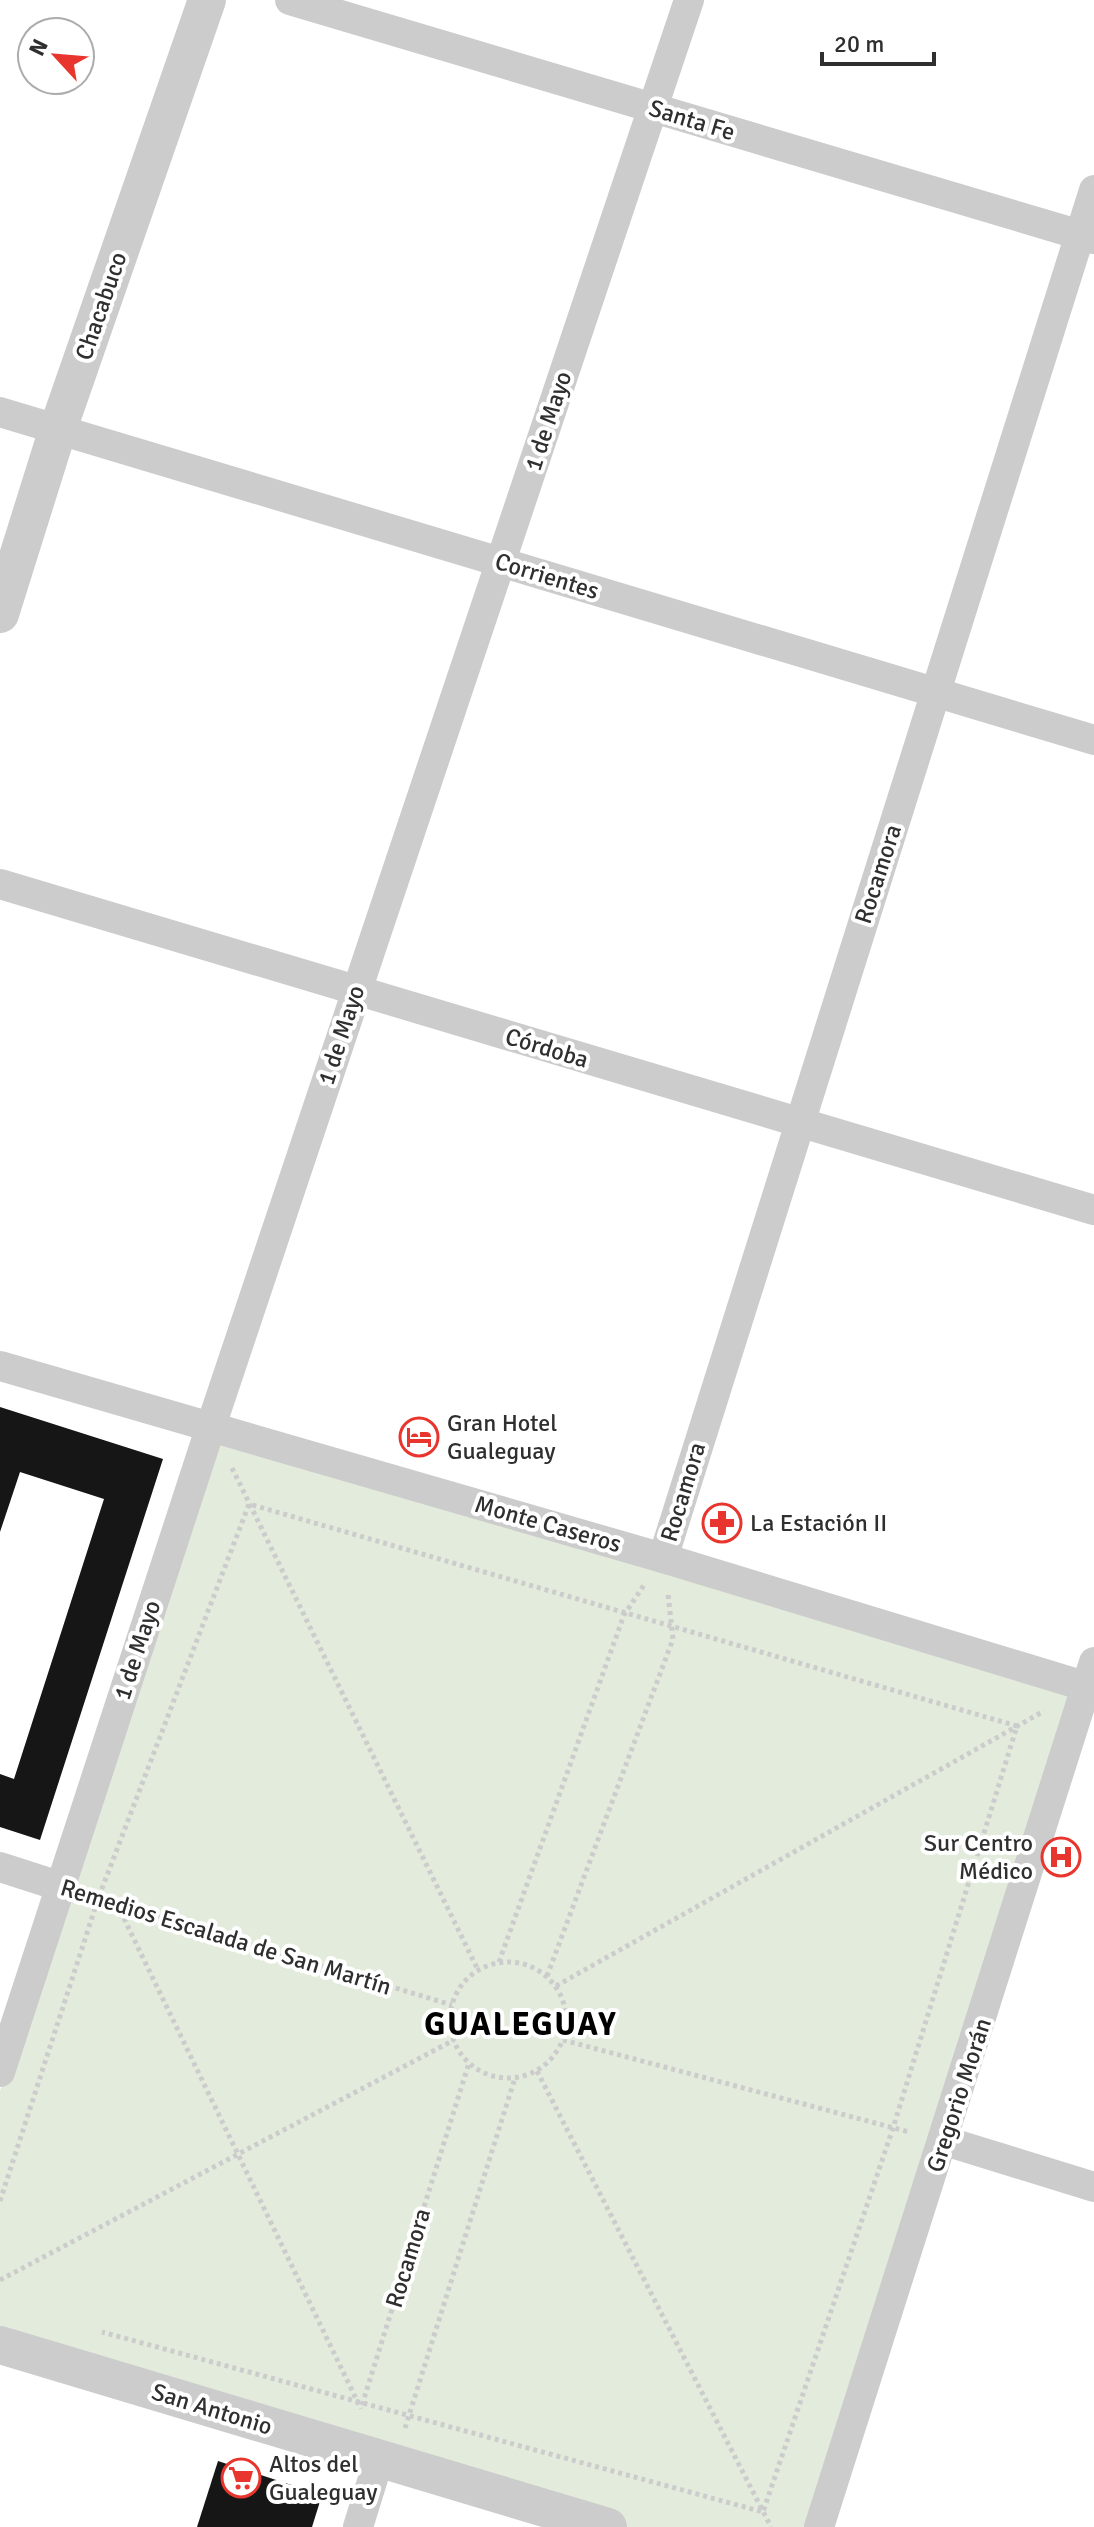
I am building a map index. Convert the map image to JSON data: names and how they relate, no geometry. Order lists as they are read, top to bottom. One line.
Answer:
{"streets":{"street":["Santa Fe","Chacabuco","1 de Mayo","Corrientes","Rocamora","Córdoba","Monte Caseros","Remedios Escalada de San Martín","Gregorio Morán","San Antonio"]},"crossings":[["Santa Fe","1 de Mayo"],["Santa Fe","Rocamora"],["Chacabuco","Corrientes"],["1 de Mayo","Corrientes"],["1 de Mayo","Córdoba"],["1 de Mayo","Monte Caseros"],["1 de Mayo","Remedios Escalada de San Martín"],["Corrientes","Rocamora"],["Rocamora","Córdoba"],["Rocamora","Monte Caseros"],["Rocamora","Remedios Escalada de San Martín"],["Rocamora","San Antonio"],["Monte Caseros","Gregorio Morán"]],"districts":["GUALEGUAY"],"places":{"hotel":["Gran Hotel Gualeguay"],"pharmacy":["La Estación II"],"hospital":["Sur Centro Médico"],"supermarket":["Altos del Gualeguay"]},"scale_bar":"20 m","north":"top left"}
